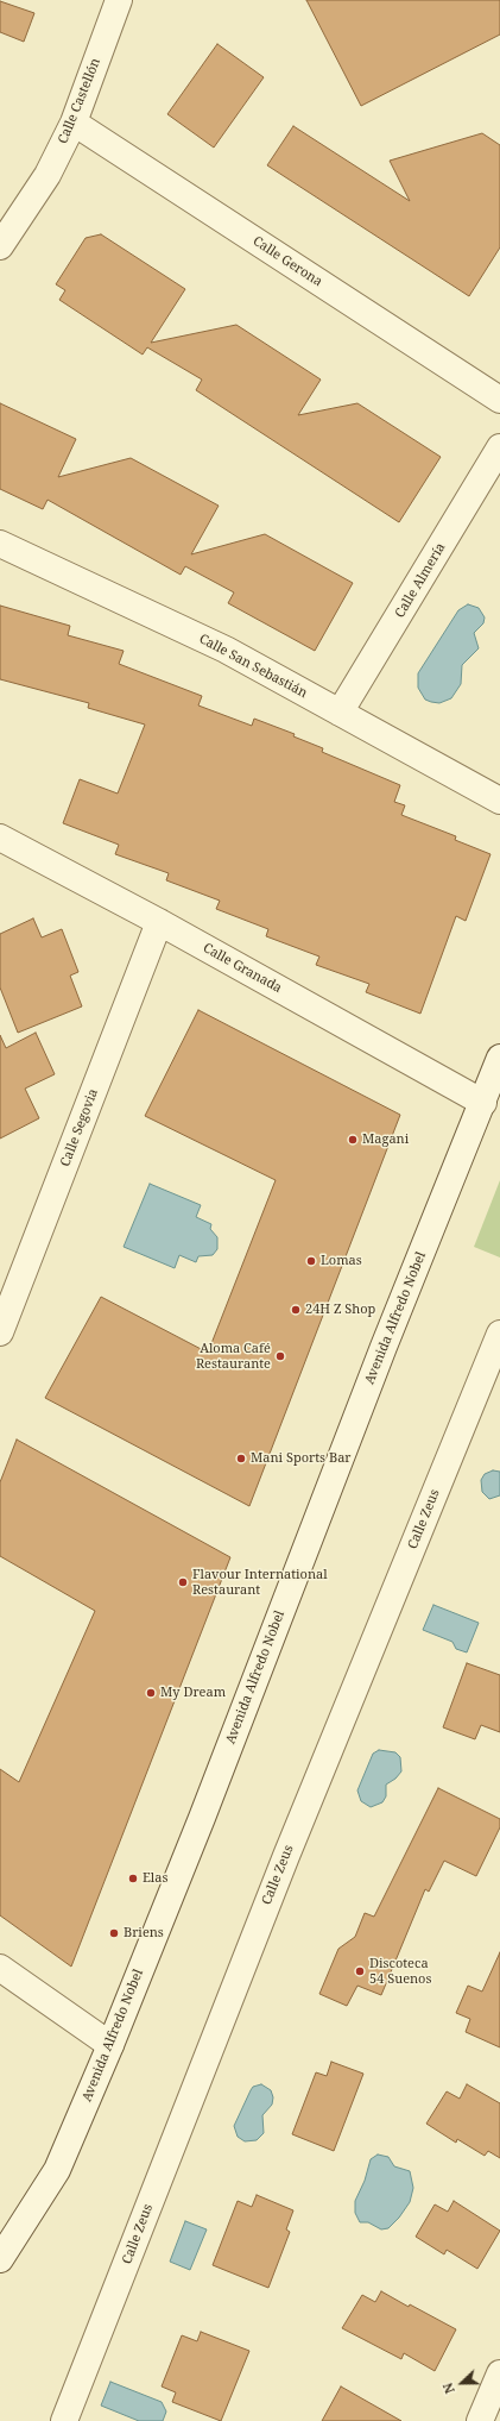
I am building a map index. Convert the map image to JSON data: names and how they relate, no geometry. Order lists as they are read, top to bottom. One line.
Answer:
{"streets":{"street":["Calle Castellón","Calle Gerona","Calle Almería","Calle San Sebastián","Calle Granada","Calle Segovia","Avenida Alfredo Nobel","Calle Zeus"]},"crossings":[["Calle Castellón","Calle Gerona"],["Calle Almería","Calle San Sebastián"],["Calle Granada","Calle Segovia"],["Calle Granada","Avenida Alfredo Nobel"]],"places":["Magani","Lomas","24H Z Shop","Aloma Café Restaurante","Mani Sports Bar","Flavour International Restaurant","My Dream","Elas","Briens","Discoteca 54 Suenos"],"north":"left"}
